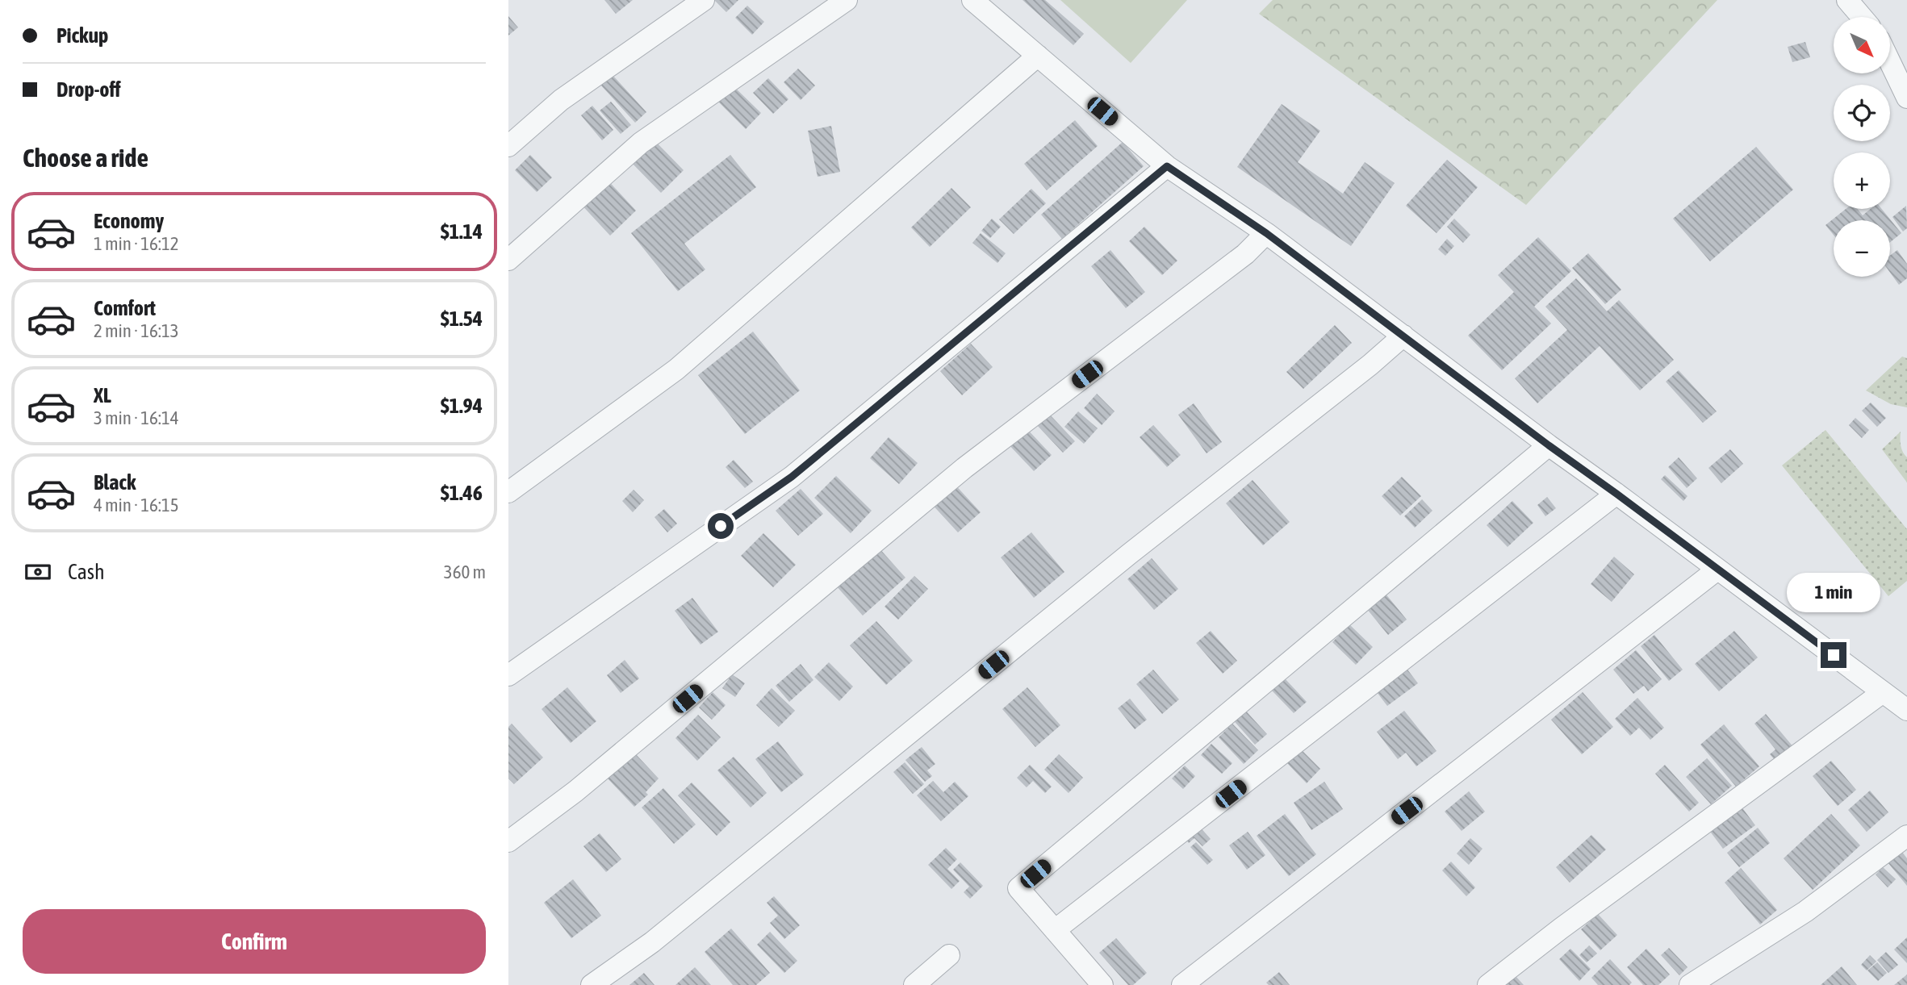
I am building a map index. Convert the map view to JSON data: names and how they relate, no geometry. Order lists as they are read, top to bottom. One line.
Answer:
{"north":"bottom right","page":{"banner":["Pickup","Drop-off"],"map_buttons":["+","−"],"heading":"Choose a ride","list":[{"name":"Economy","note":"1 min · 16:12","value":"$1.14"},{"name":"Comfort","note":"2 min · 16:13","value":"$1.54"},{"name":"XL","note":"3 min · 16:14","value":"$1.94"},{"name":"Black","note":"4 min · 16:15","value":"$1.46"}],"pay":["Cash","360 m"],"bubble":"1 min","buttons":"Confirm"}}
